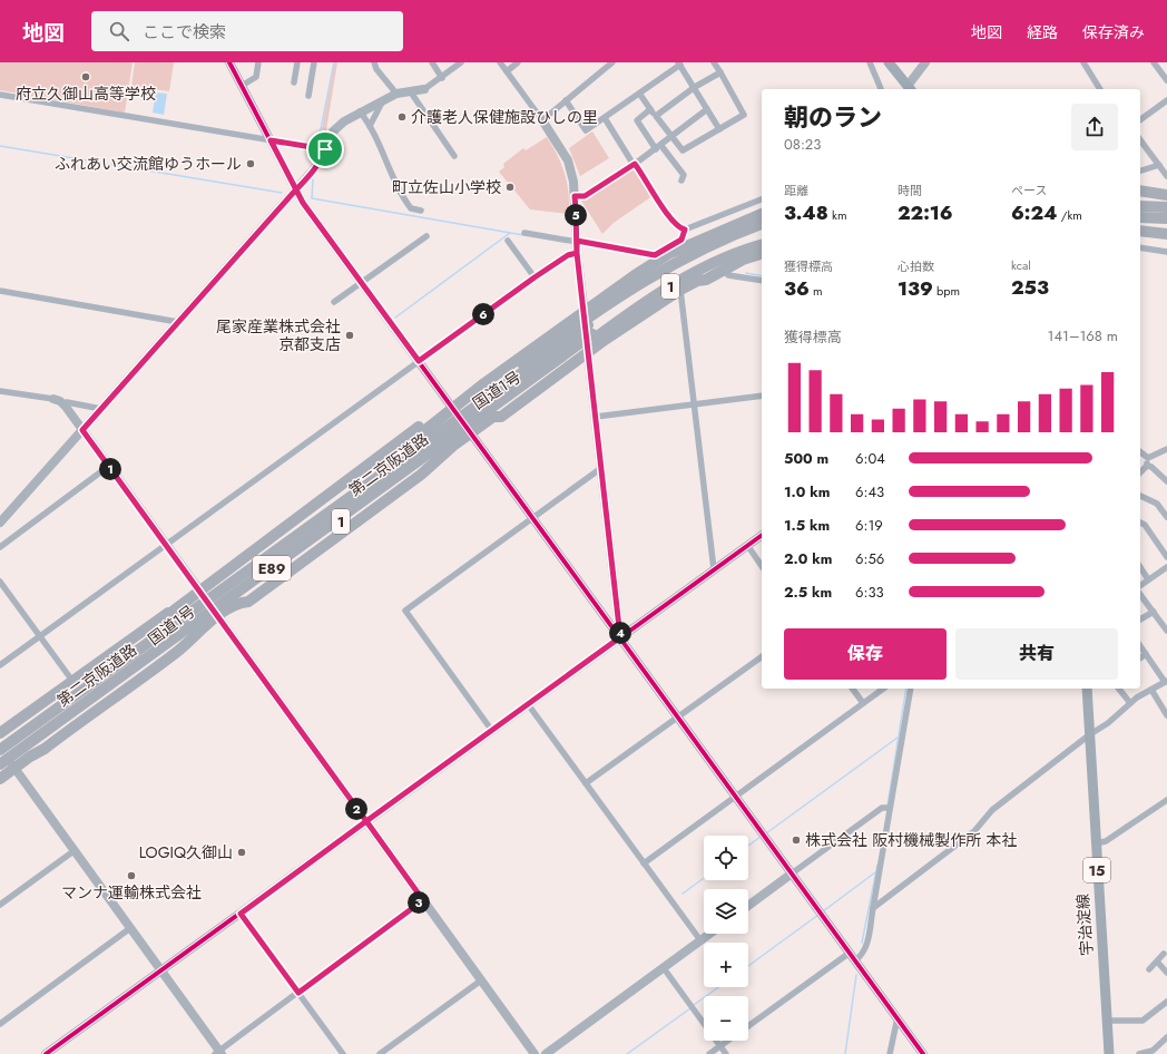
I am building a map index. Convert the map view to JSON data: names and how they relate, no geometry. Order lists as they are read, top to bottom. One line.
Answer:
{"streets":{"highway":["1","国道1号","第二京阪道路","E89"],"main road":["15","宇治淀線"]},"crossings":[["国道1号","第二京阪道路"]],"places":["府立久御山高等学校","介護老人保健施設ひしの里","ふれあい交流館ゆうホール","町立佐山小学校","尾家産業株式会社 京都支店","株式会社 阪村機械製作所 本社","LOGIQ久御山","マンナ運輸株式会社"],"page":{"header":"地図","search":"ここで検索","nav":["地図","経路","保存済み"],"heading":["朝のラン","08:23"],"stats":[["距離","3.48 km"],["時間","22:16"],["ペース","6:24 /km"],["獲得標高","36 m"],["心拍数","139 bpm"],["kcal","253"]],"pins":["5","6","1","4","2","3"],"chart":["獲得標高","141–168 m"],"list":[{"name":"500 m","note":"6:04"},{"name":"1.0 km","note":"6:43"},{"name":"1.5 km","note":"6:19"},{"name":"2.0 km","note":"6:56"},{"name":"2.5 km","note":"6:33"}],"buttons":["保存","共有"],"map_buttons":["+","−"]}}
